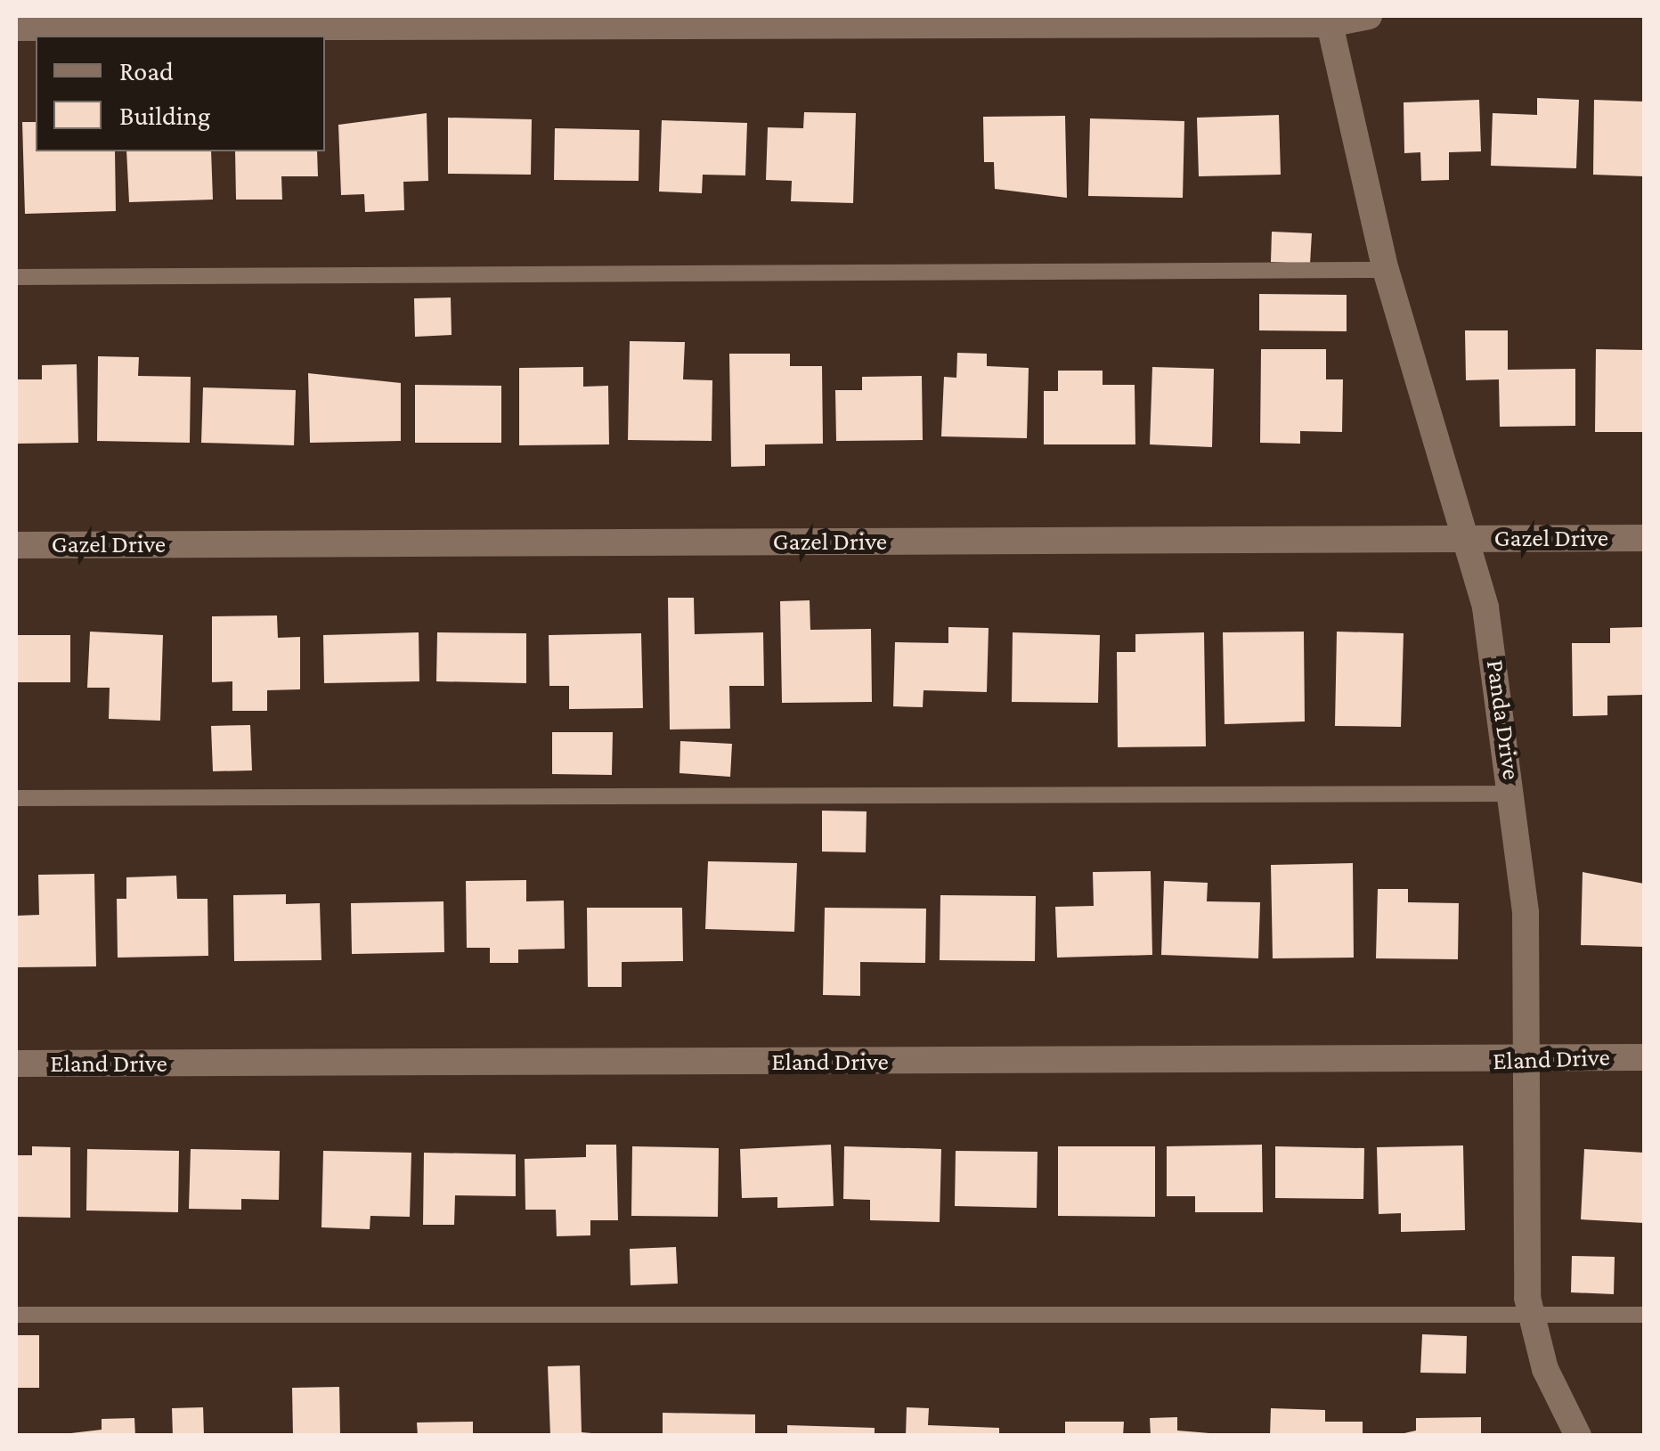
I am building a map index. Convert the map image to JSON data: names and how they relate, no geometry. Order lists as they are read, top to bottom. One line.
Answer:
{"streets":{"street":["Gazel Drive","Panda Drive","Eland Drive"]},"crossings":[["Gazel Drive","Panda Drive"],["Panda Drive","Eland Drive"]],"legend":["Road","Building"]}
